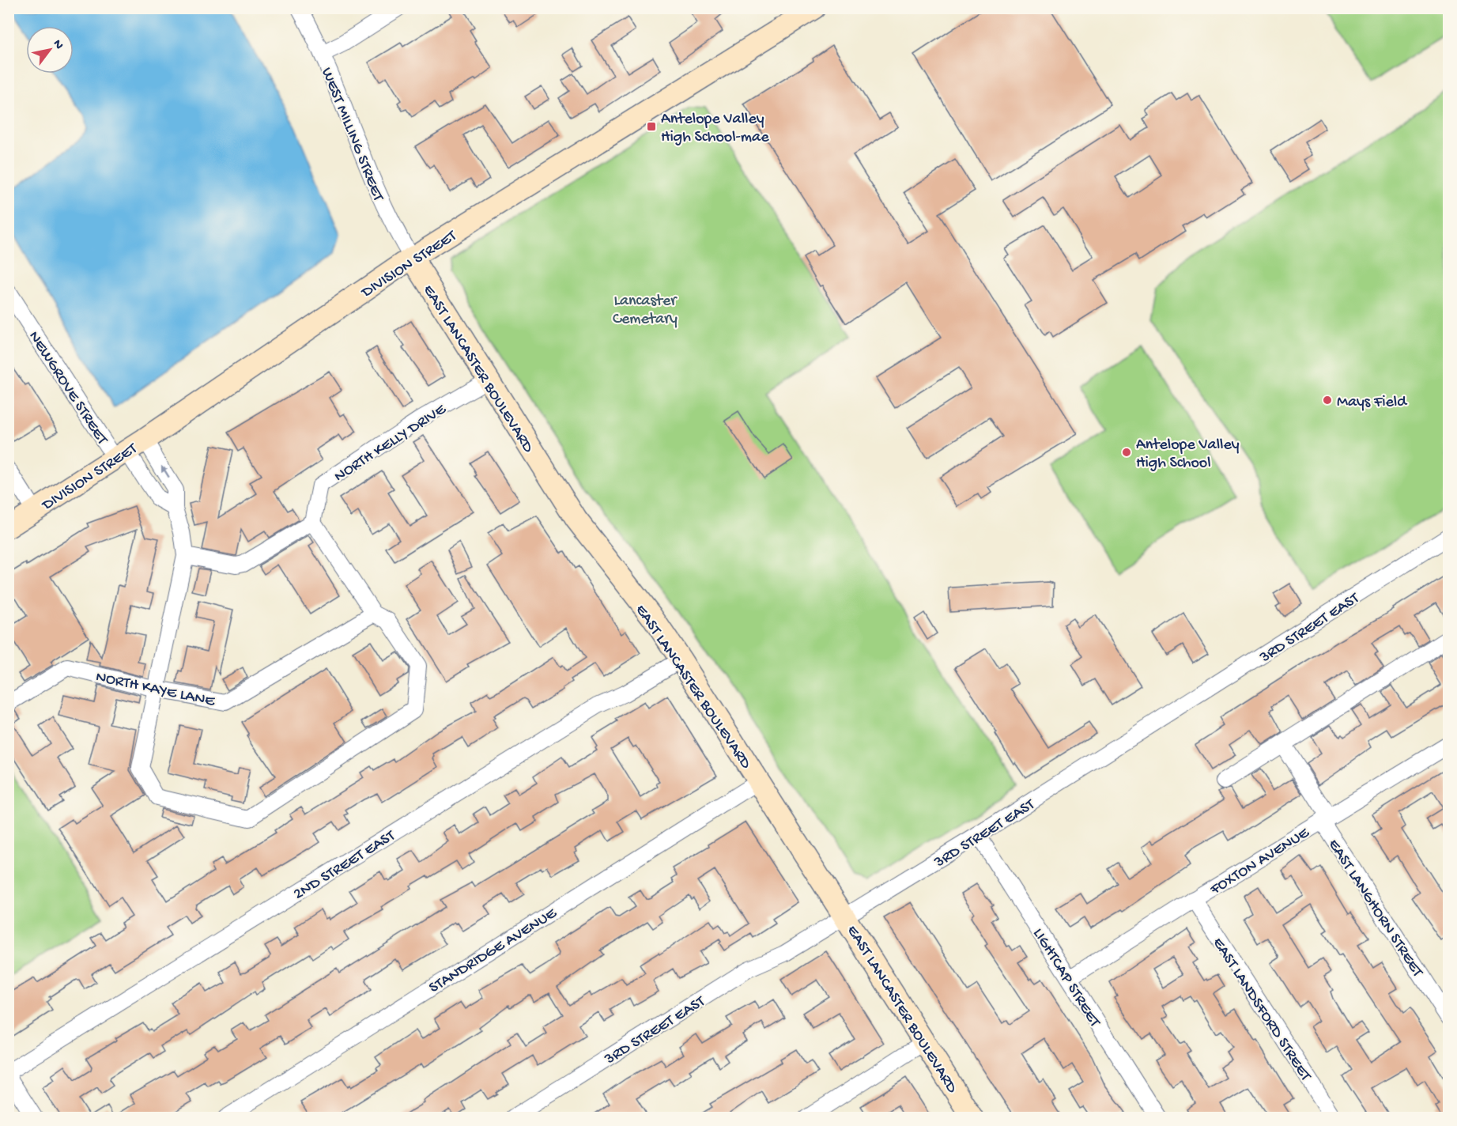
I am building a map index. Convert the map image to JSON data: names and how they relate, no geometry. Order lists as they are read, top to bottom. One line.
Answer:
{"streets":{"main road":["DIVISION STREET","EAST LANCASTER BOULEVARD"],"street":["WEST MILLING STREET","NEWGROVE STREET","NORTH KELLY DRIVE","3RD STREET EAST","NORTH KAYE LANE","FOXTON AVENUE","2ND STREET EAST","EAST LANGHORN STREET","STANDRIDGE AVENUE","LIGHTCAP STREET","EAST LANDSFORD STREET"]},"crossings":[["WEST MILLING STREET","DIVISION STREET"],["WEST MILLING STREET","EAST LANCASTER BOULEVARD"],["DIVISION STREET","EAST LANCASTER BOULEVARD"],["DIVISION STREET","NEWGROVE STREET"],["EAST LANCASTER BOULEVARD","NORTH KELLY DRIVE"],["EAST LANCASTER BOULEVARD","3RD STREET EAST"],["EAST LANCASTER BOULEVARD","2ND STREET EAST"],["EAST LANCASTER BOULEVARD","STANDRIDGE AVENUE"],["NEWGROVE STREET","NORTH KAYE LANE"],["3RD STREET EAST","LIGHTCAP STREET"],["FOXTON AVENUE","EAST LANGHORN STREET"],["FOXTON AVENUE","LIGHTCAP STREET"],["FOXTON AVENUE","EAST LANDSFORD STREET"]],"parks":["Lancaster Cemetary"],"places":{"transit":["Antelope Valley High School-mae"],"other":["Mays Field","Antelope Valley High School"]},"north":"top right"}
